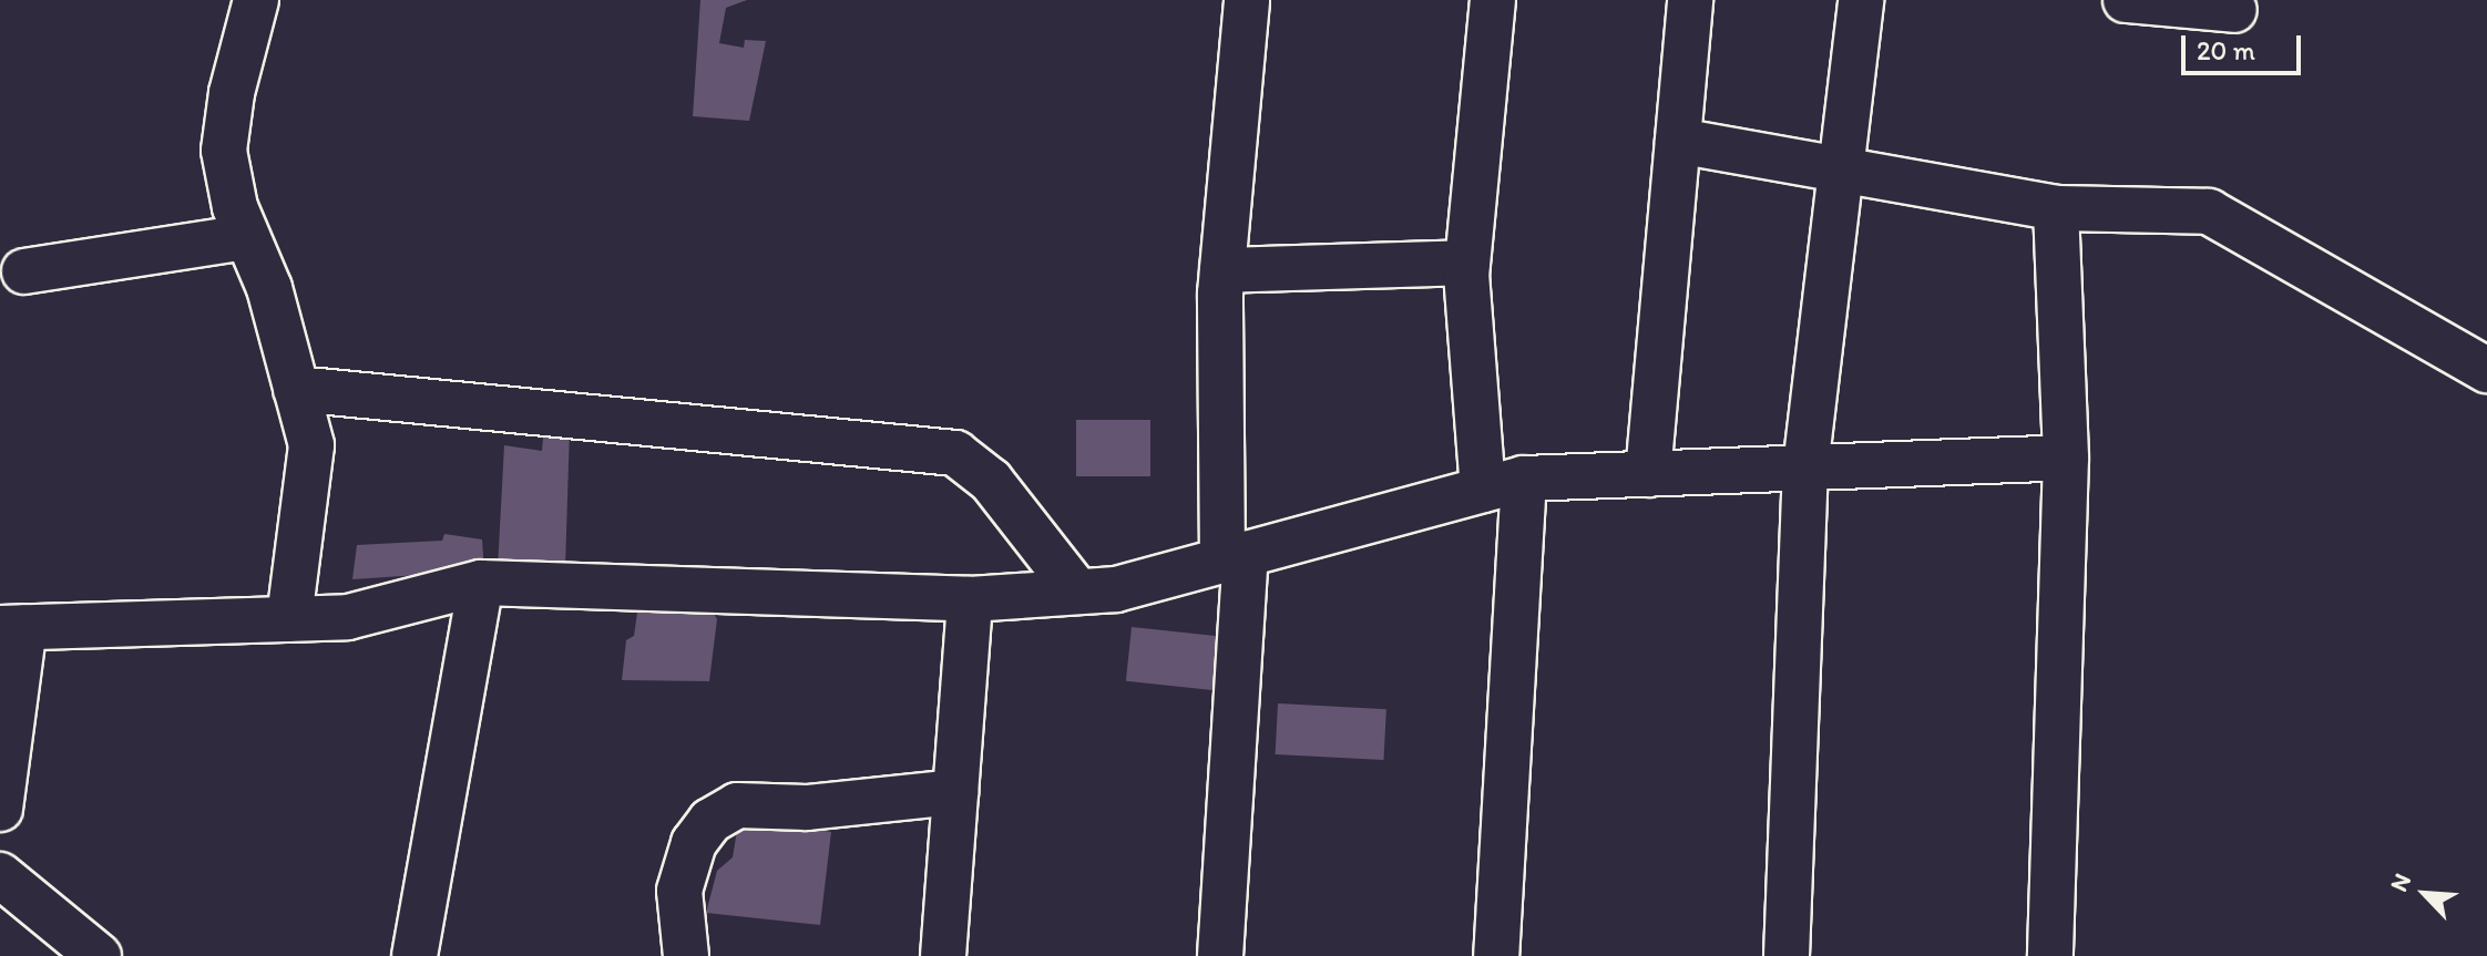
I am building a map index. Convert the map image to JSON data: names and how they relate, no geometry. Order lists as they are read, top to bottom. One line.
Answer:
{"scale_bar":"20 m","north":"top left"}
